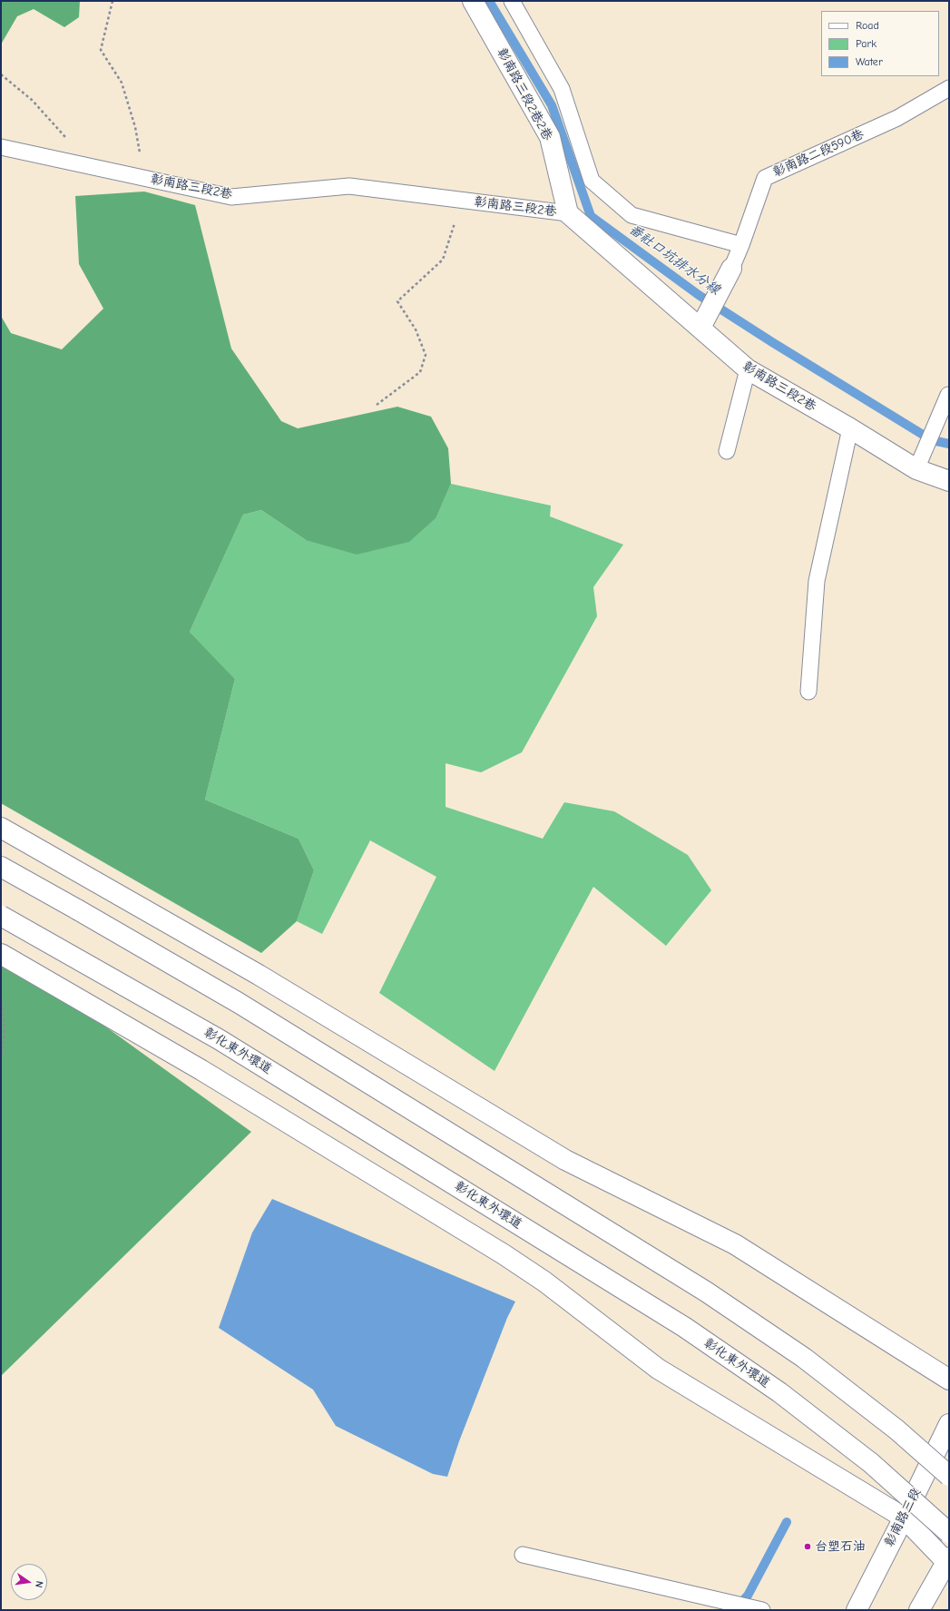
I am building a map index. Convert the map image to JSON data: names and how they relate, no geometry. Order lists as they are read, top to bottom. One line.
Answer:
{"streets":{"main road":["彰南路三段2巷2巷","彰南路三段2巷","彰化東外環道","彰南路三段"],"lane":["彰南路二段590巷"]},"crossings":[["彰南路三段2巷2巷","彰南路三段2巷"]],"water":["番社口坑排水分線"],"places":["台塑石油"],"legend":["Road","Park","Water"],"north":"right"}
